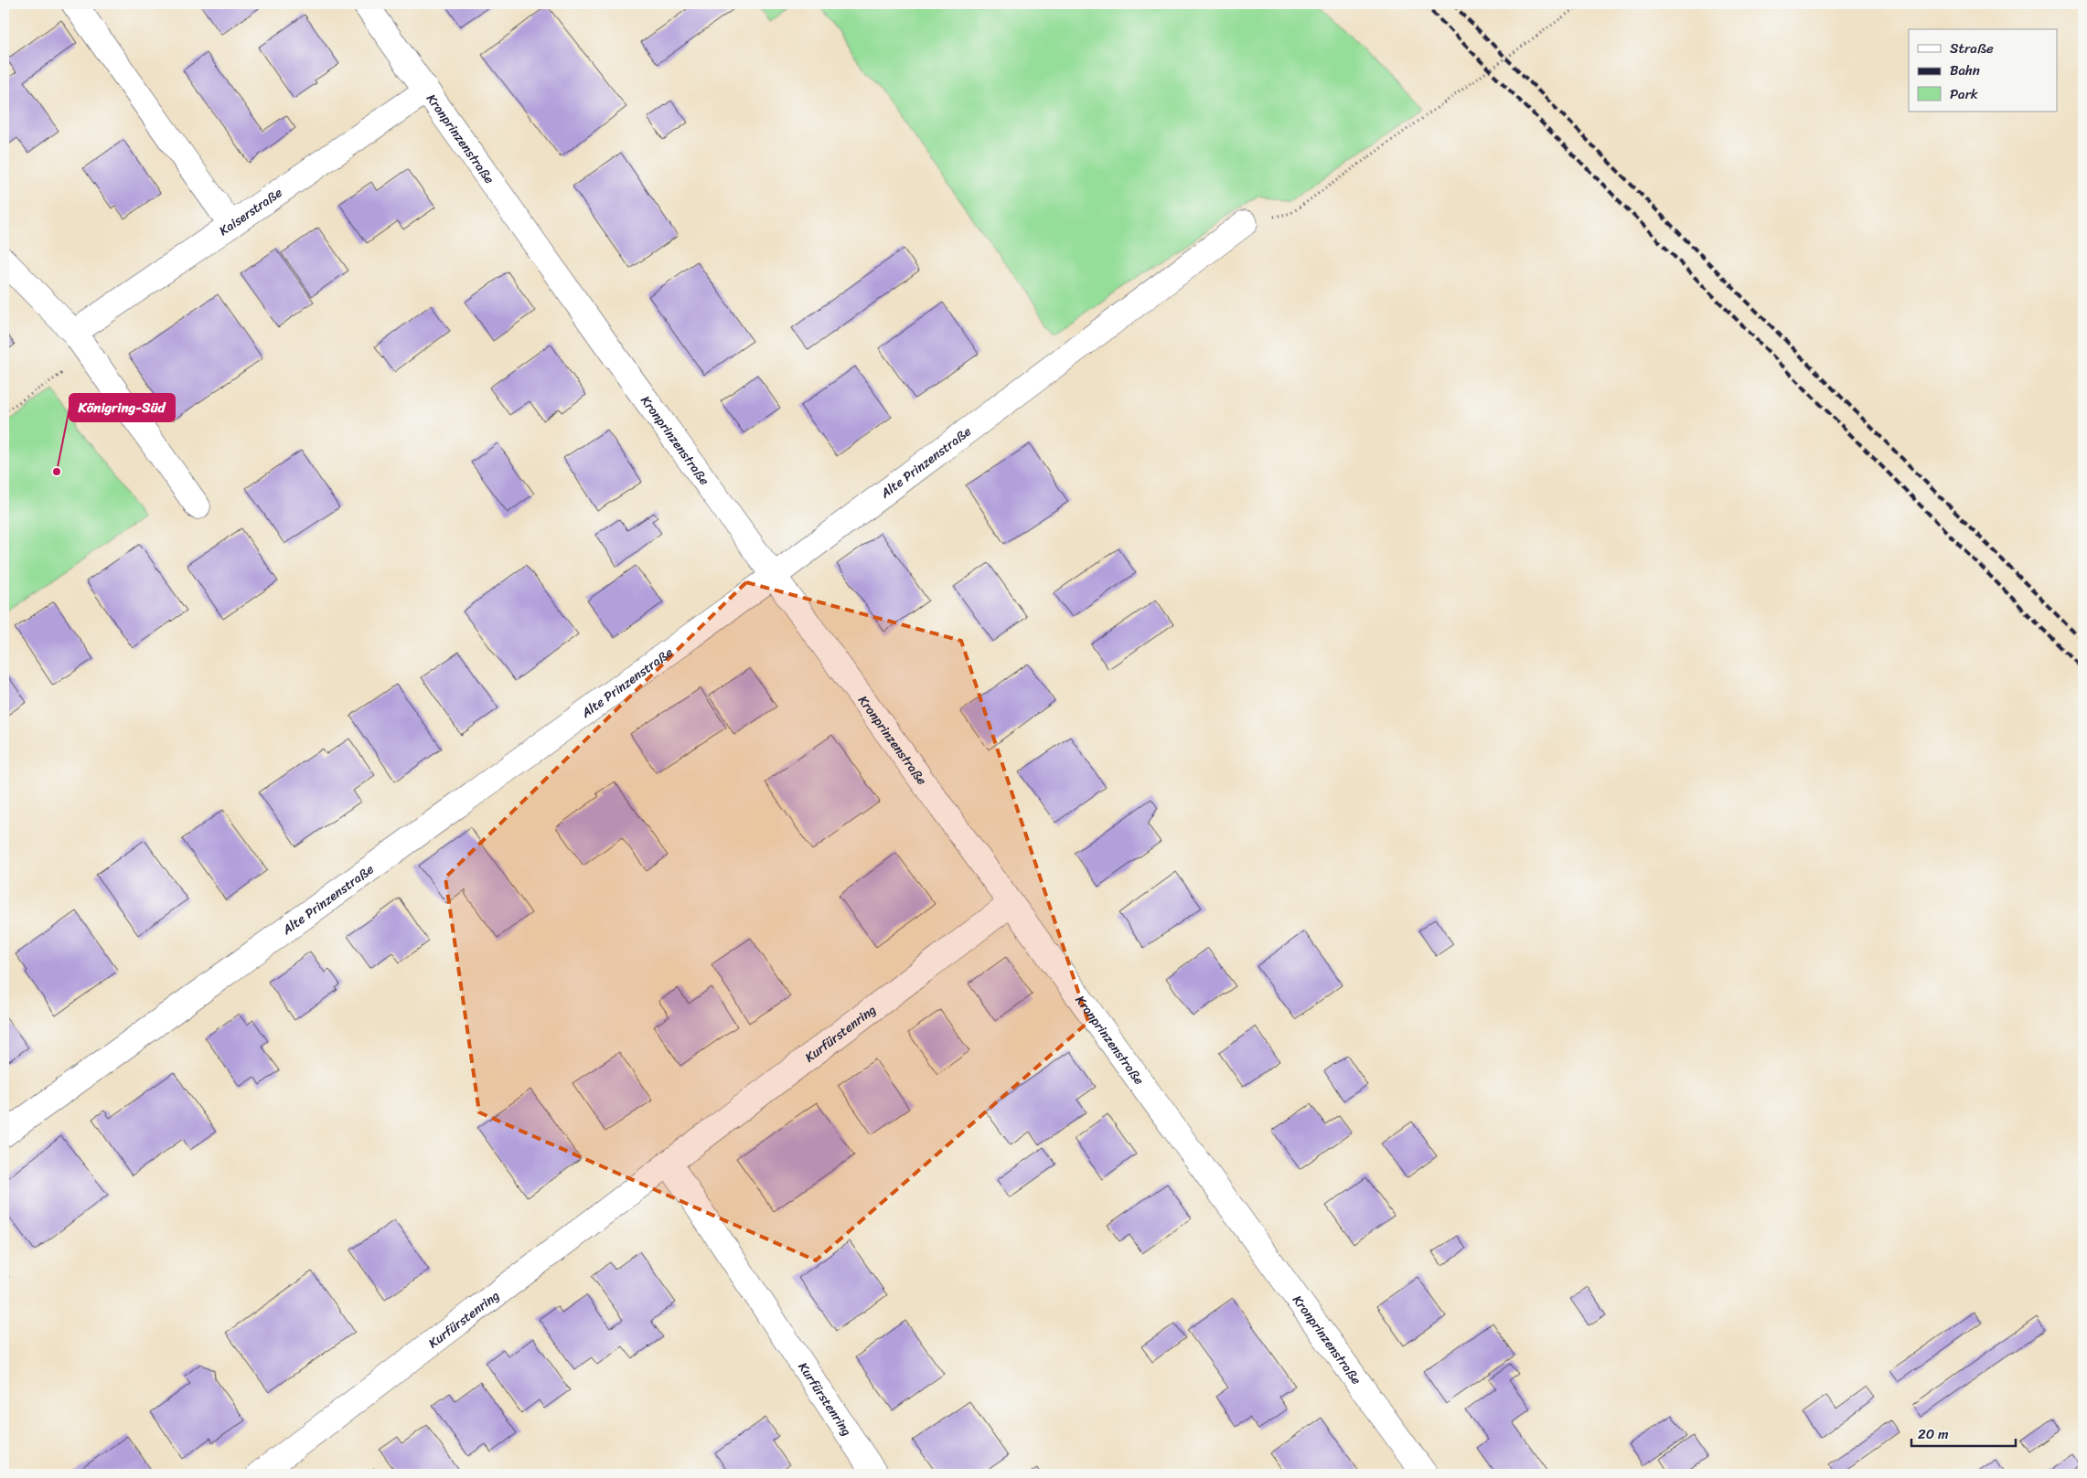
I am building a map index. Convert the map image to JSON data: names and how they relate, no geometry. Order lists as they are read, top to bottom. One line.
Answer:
{"streets":{"street":["Kronprinzenstraße","Kaiserstraße","Alte Prinzenstraße","Kurfürstenring"]},"crossings":[["Kronprinzenstraße","Kaiserstraße"],["Kronprinzenstraße","Alte Prinzenstraße"],["Kronprinzenstraße","Kurfürstenring"]],"places":["Königring-Süd"],"legend":["Straße","Bahn","Park"],"scale_bar":"20 m"}
